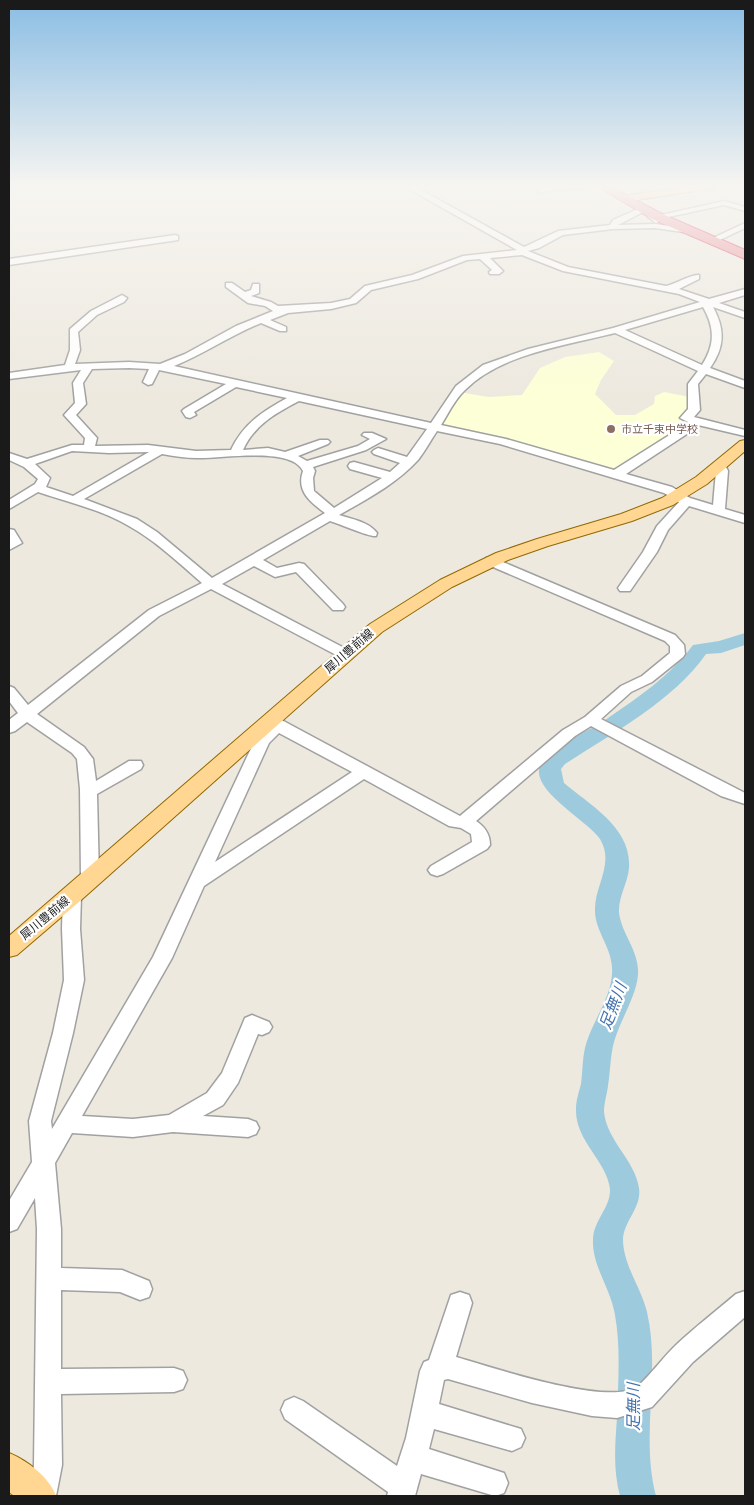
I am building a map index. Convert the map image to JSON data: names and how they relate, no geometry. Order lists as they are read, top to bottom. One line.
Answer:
{"streets":{"main road":["犀川豊前線"]},"water":["足無川"],"places":["市立千束中学校"]}
